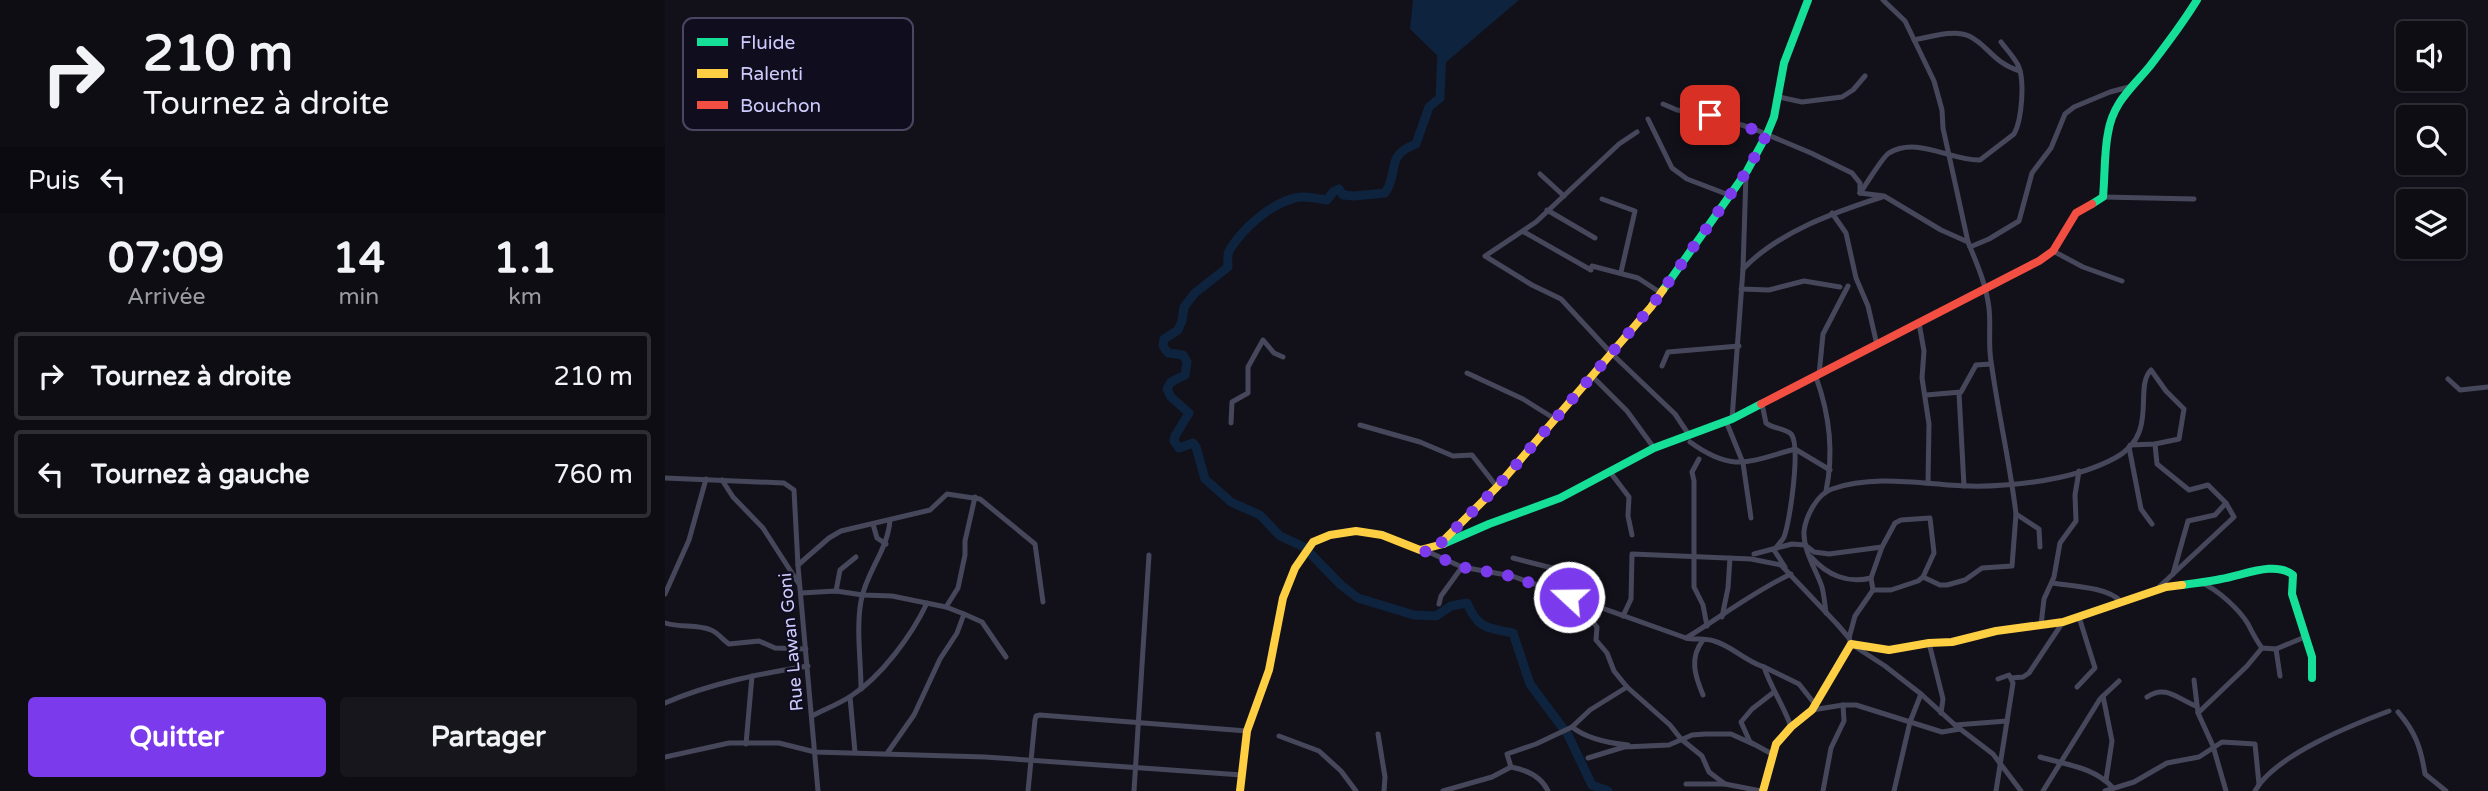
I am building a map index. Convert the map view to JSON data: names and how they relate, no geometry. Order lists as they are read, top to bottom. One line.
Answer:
{"streets":{"street":["Rue Lawan Goni"]},"legend":["Fluide","Ralenti","Bouchon"],"page":{"turn":["210 m","Tournez à droite"],"then":"Puis","eta":["07:09","Arrivée","14","min","1.1","km"],"list":[{"name":"Tournez à droite","value":"210 m"},{"name":"Tournez à gauche","value":"760 m"}],"buttons":["Quitter","Partager"]}}
